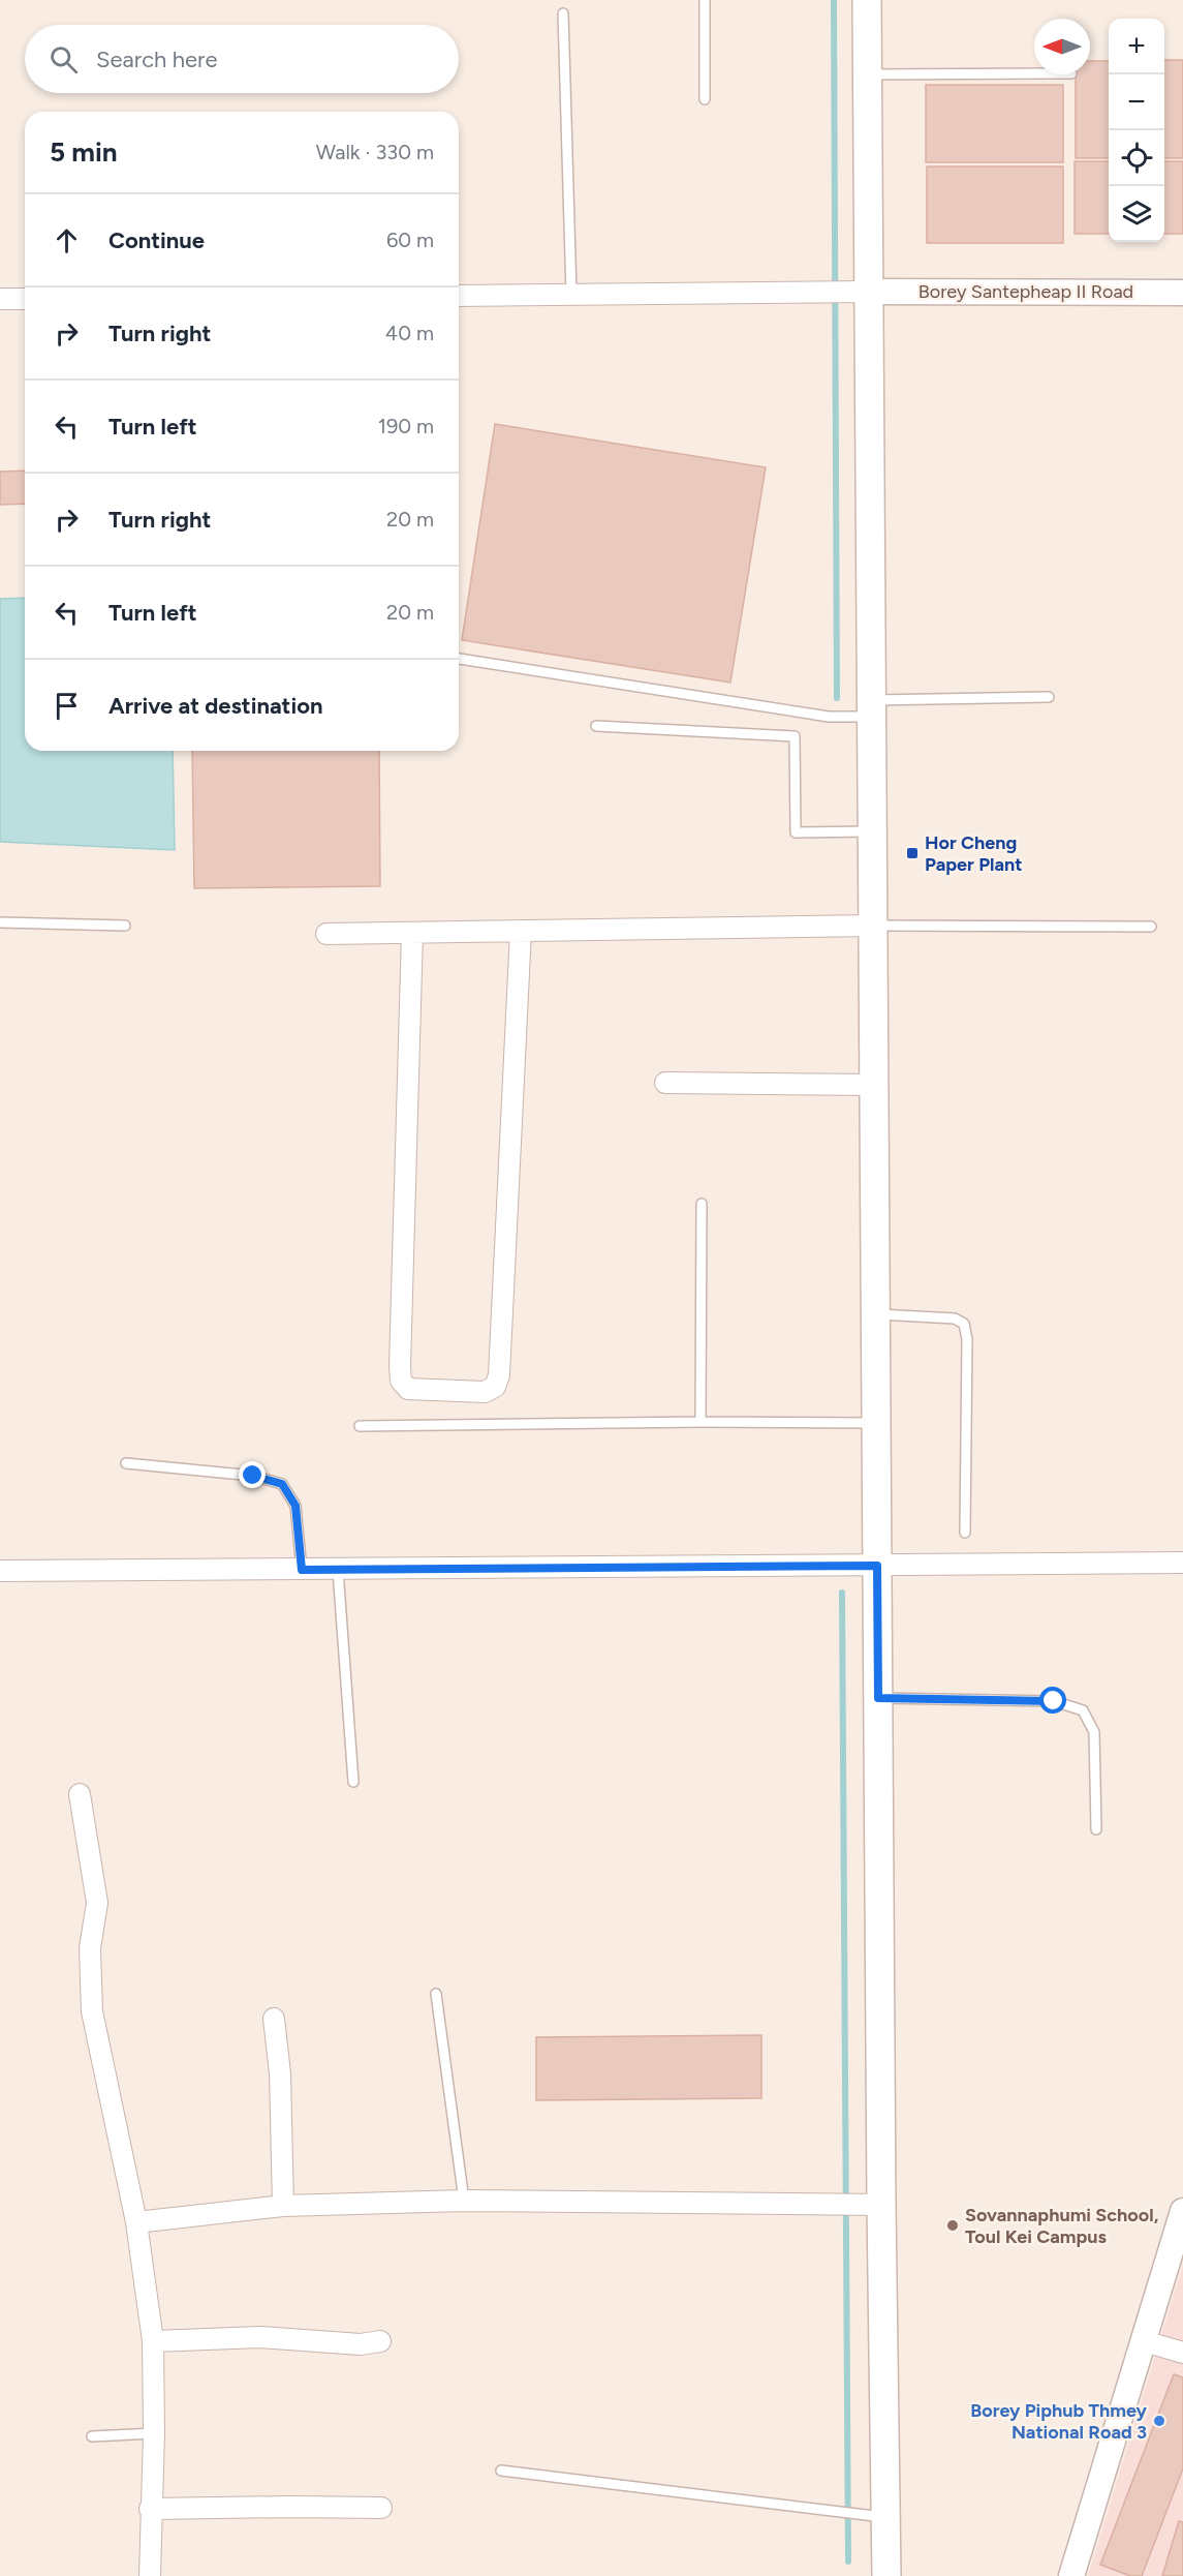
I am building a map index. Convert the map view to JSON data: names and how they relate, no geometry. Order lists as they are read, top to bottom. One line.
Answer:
{"streets":{"street":["Borey Santepheap II Road"]},"places":{"transit":["Hor Cheng Paper Plant"],"other":["Sovannaphumi School, Toul Kei Campus","Borey Piphub Thmey National Road 3"]},"north":"left","page":{"map_buttons":["+","−"],"search":"Search here","heading":["5 min","Walk · 330 m"],"list":[["Continue","60 m"],["Turn right","40 m"],["Turn left","190 m"],["Turn right","20 m"],["Turn left","20 m"],"Arrive at destination"]}}
